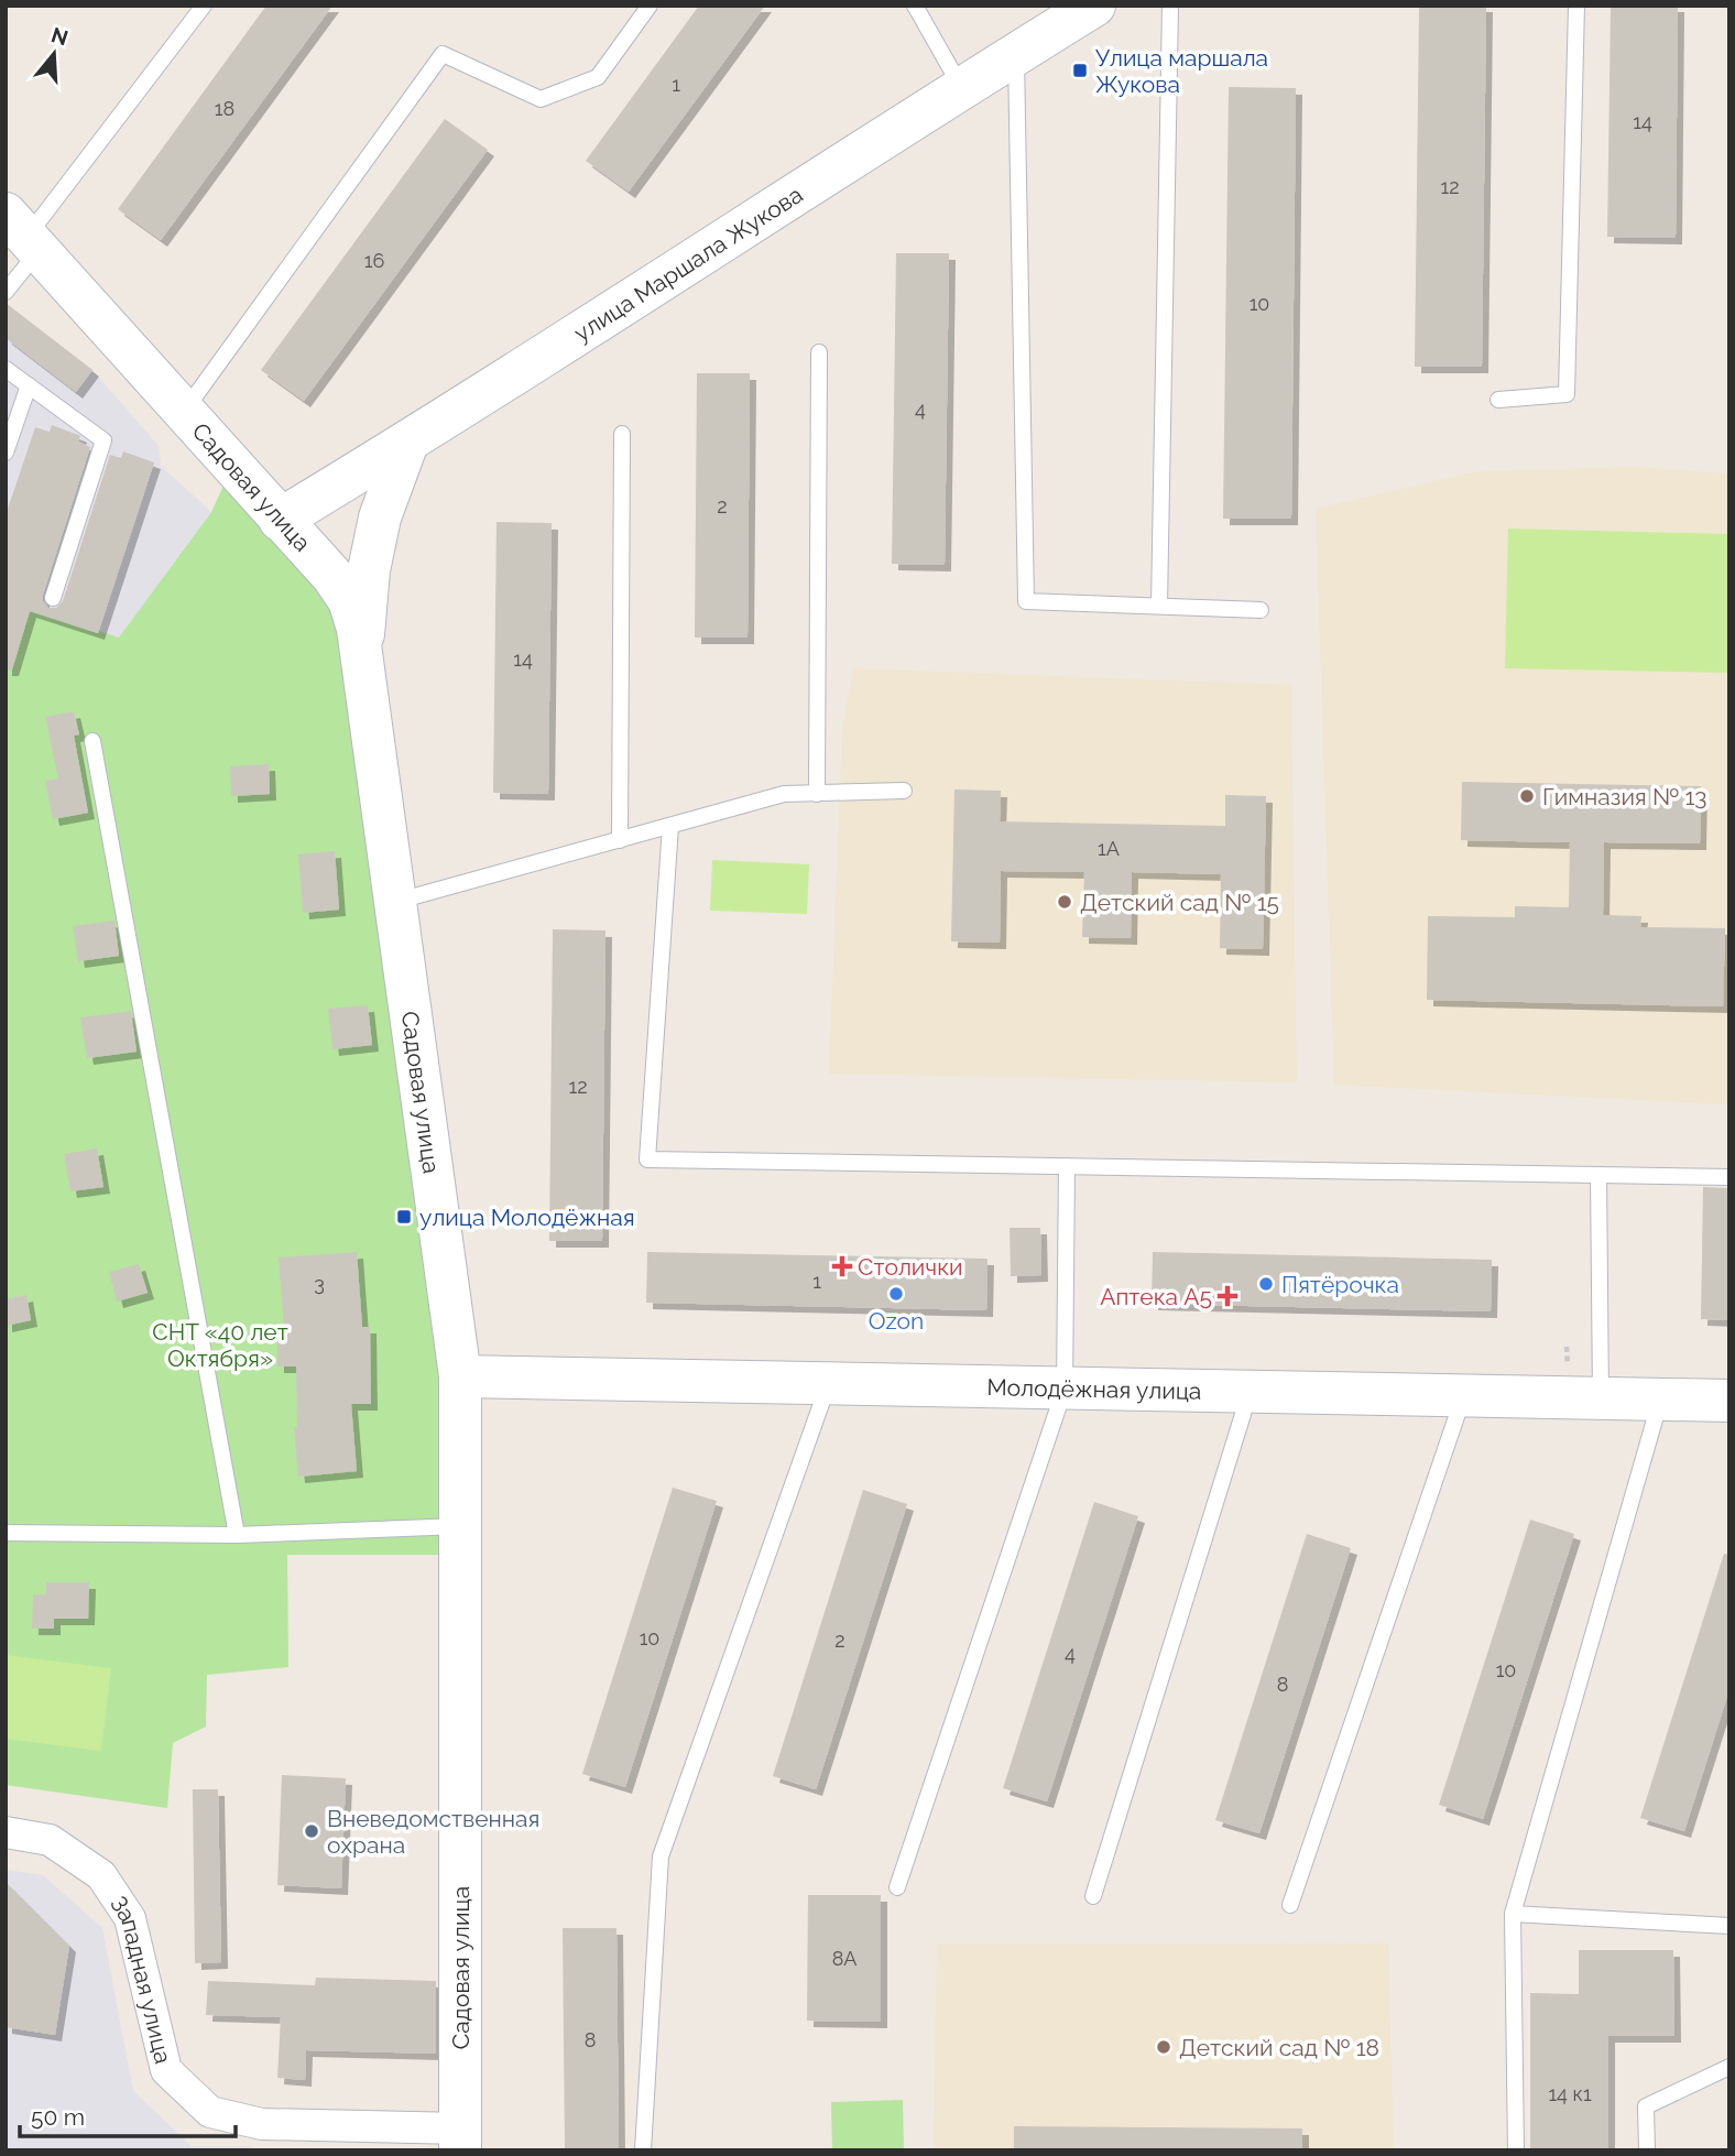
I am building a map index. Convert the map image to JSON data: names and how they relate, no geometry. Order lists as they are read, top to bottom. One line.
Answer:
{"streets":{"street":["улица Маршала Жукова","Садовая улица","Молодёжная улица","Западная улица"]},"crossings":[["улица Маршала Жукова","Садовая улица"],["Садовая улица","Молодёжная улица"],["Садовая улица","Западная улица"]],"parks":["СНТ «40 лет Октября»"],"places":{"transit":["Улица маршала Жукова","улица Молодёжная"],"other":["Гимназия № 13","Детский сад № 15","Пятёрочка","Ozon","Вневедомственная охрана","Детский сад № 18"],"health":["Столички","Аптека A5"]},"house_numbers":["1","18","14","12","16","10","4","2","14","1А","12","1","3","10","2","4","10","8","8А","8","14 к1"],"scale_bar":"50 m","north":"top"}
